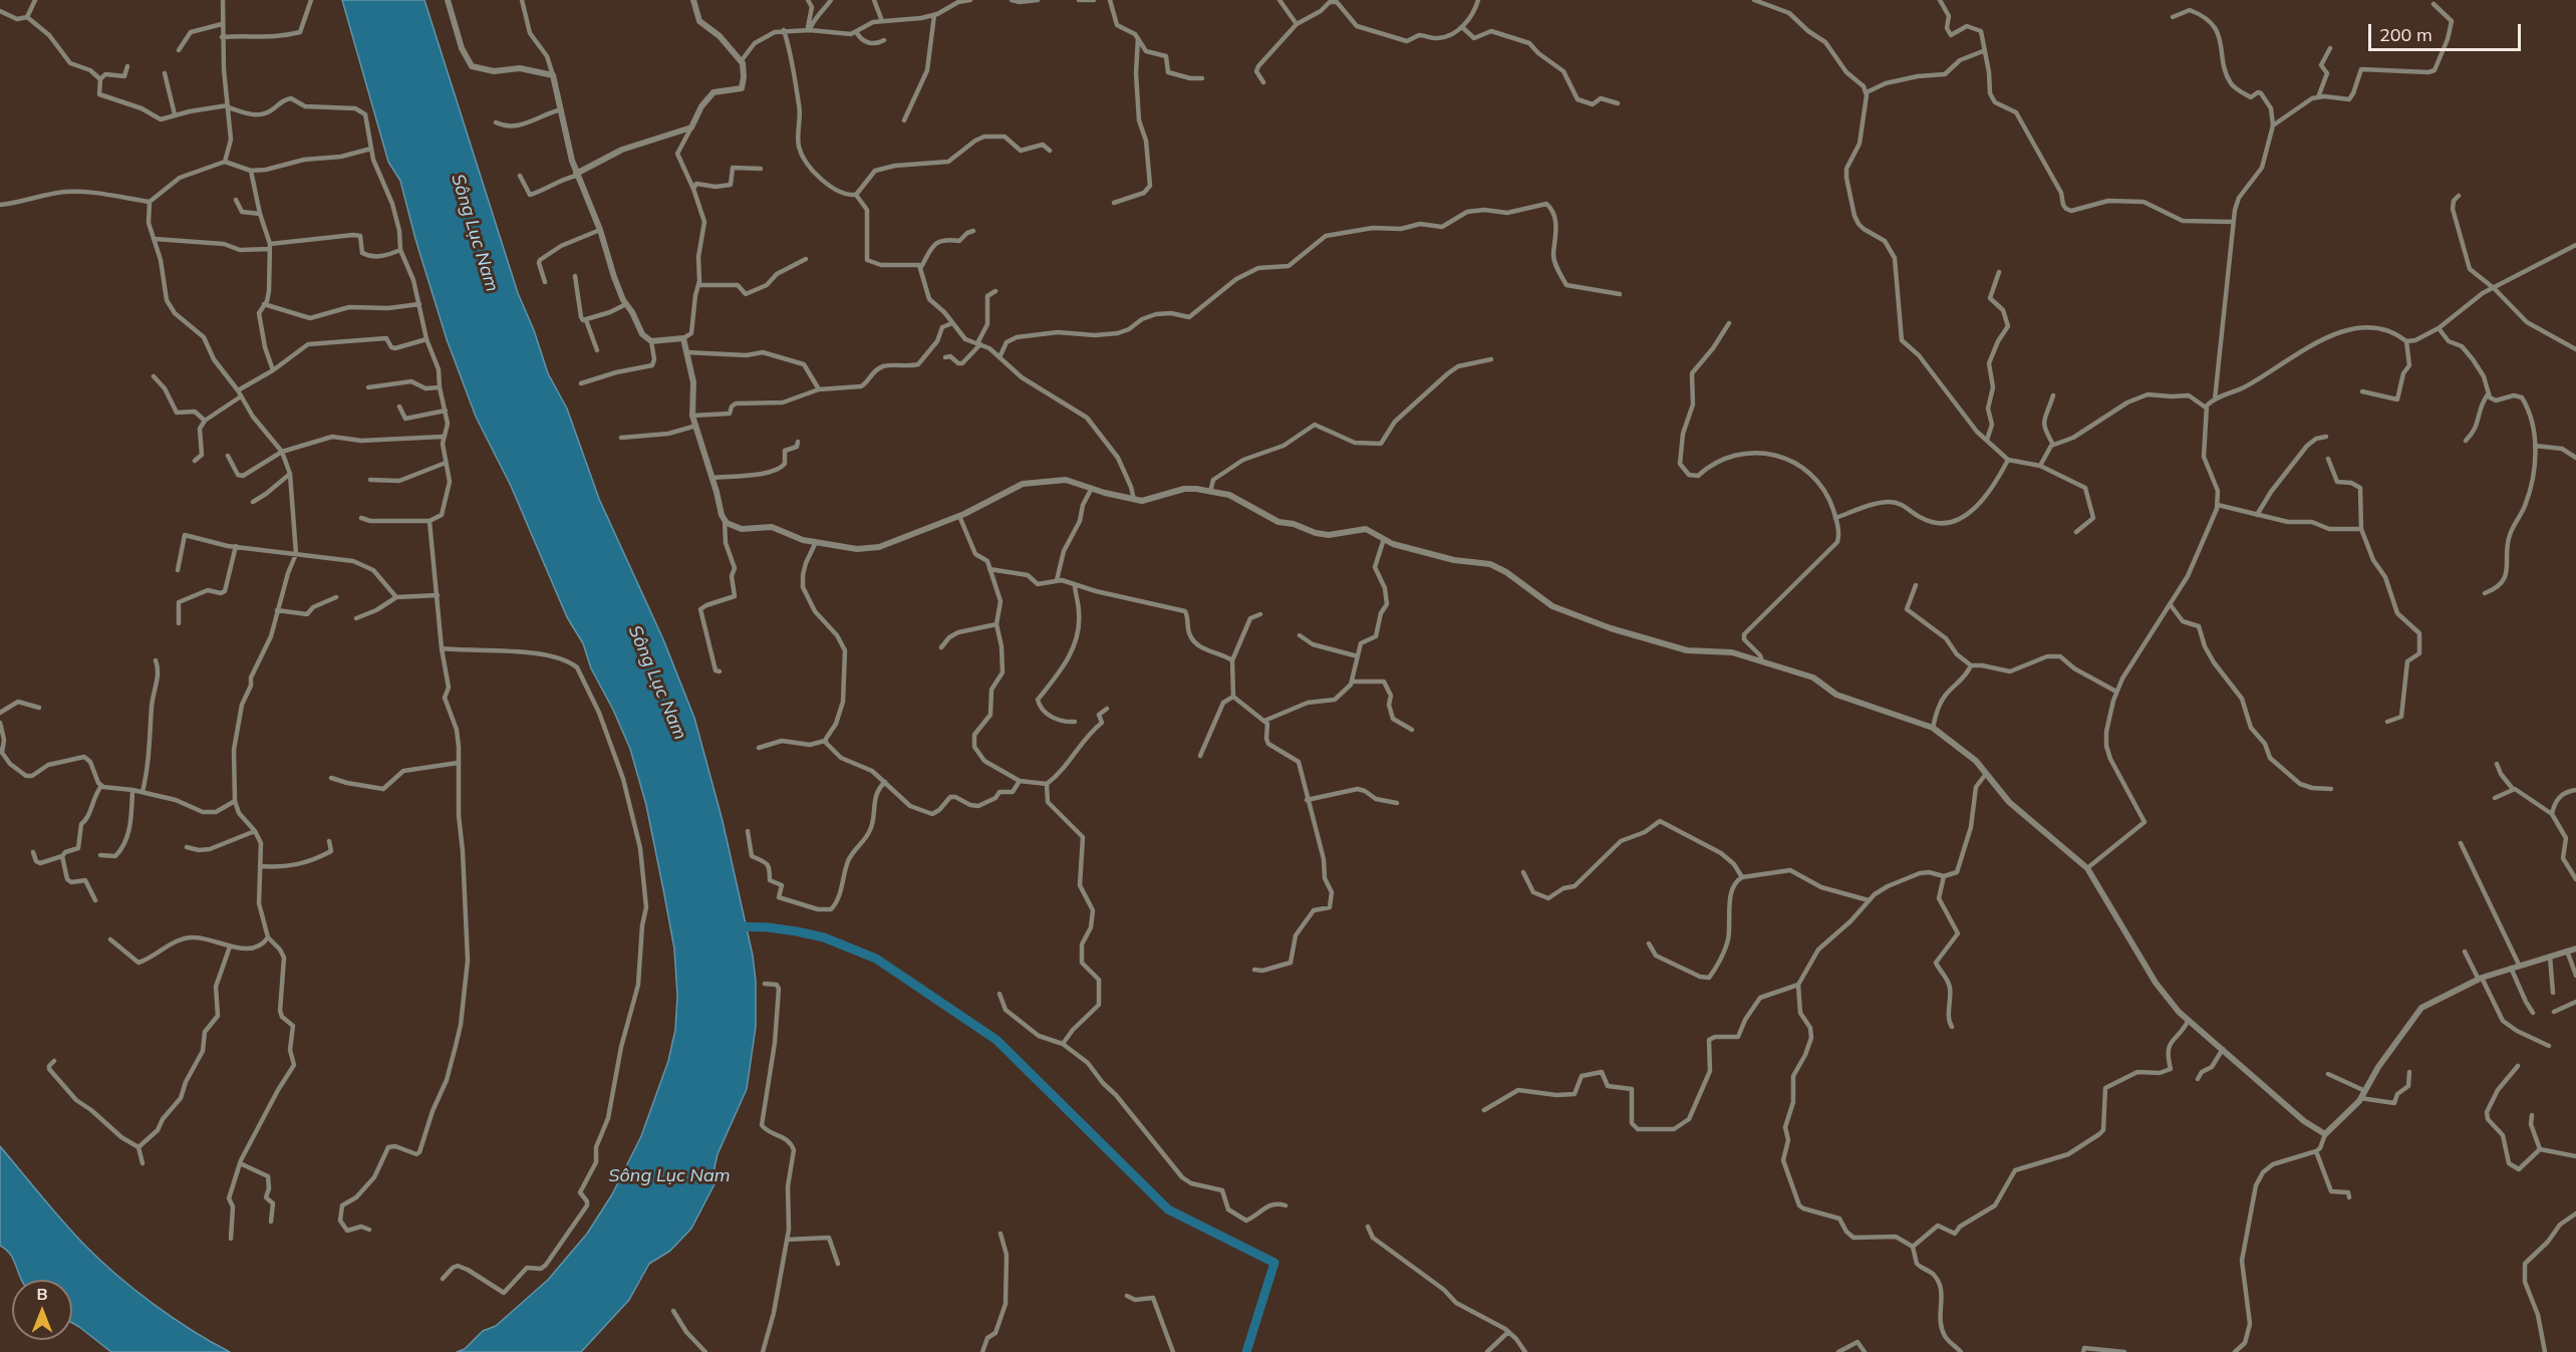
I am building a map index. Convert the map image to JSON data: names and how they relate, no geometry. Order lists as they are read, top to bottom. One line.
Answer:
{"water":["Sông Lục Nam"],"scale_bar":"200 m","north":"top"}
